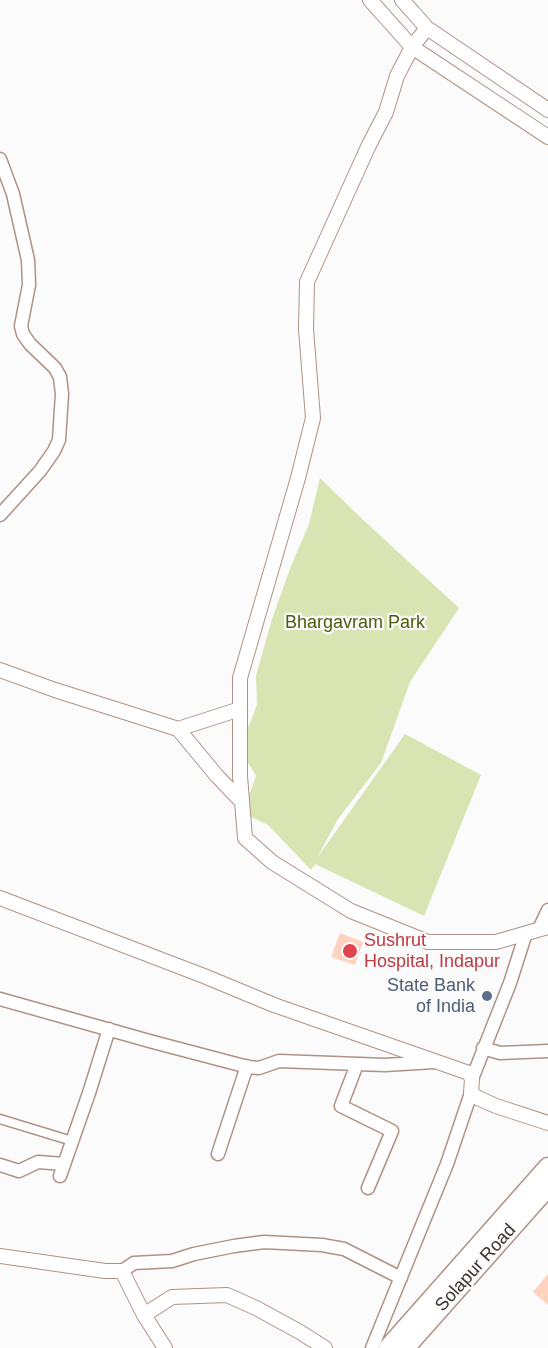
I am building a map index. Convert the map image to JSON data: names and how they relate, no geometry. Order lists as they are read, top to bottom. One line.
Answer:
{"streets":{"main road":["Solapur Road"]},"parks":["Bhargavram Park"],"places":["Sushrut Hospital, Indapur","State Bank of India"]}
